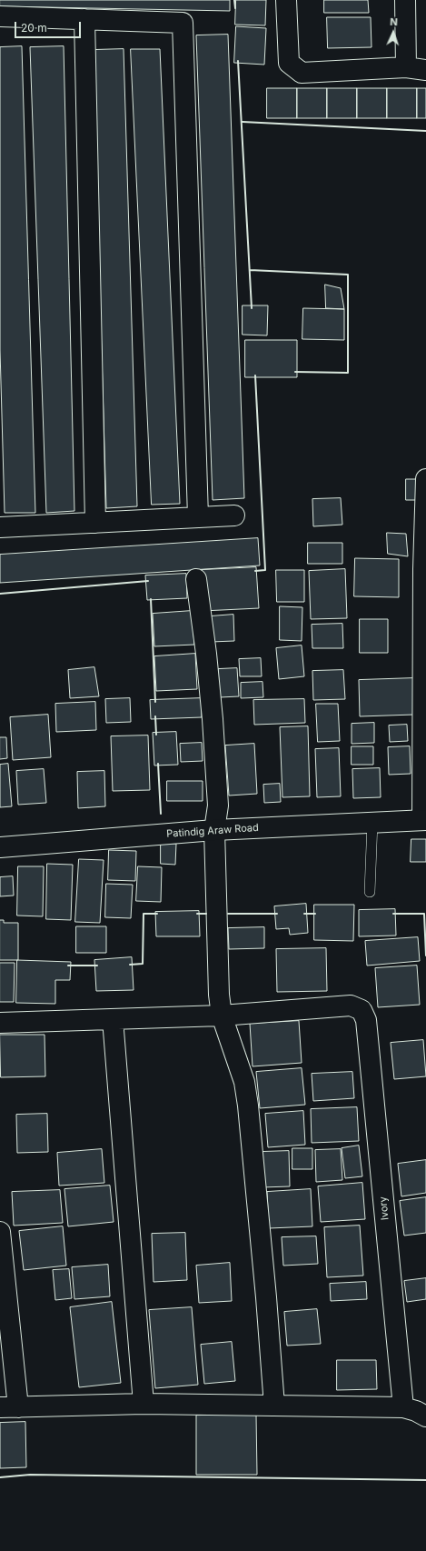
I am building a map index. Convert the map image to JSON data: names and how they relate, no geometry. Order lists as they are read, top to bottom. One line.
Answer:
{"streets":{"street":["Patindig Araw Road","Ivory"]},"scale_bar":"20 m","north":"top"}
